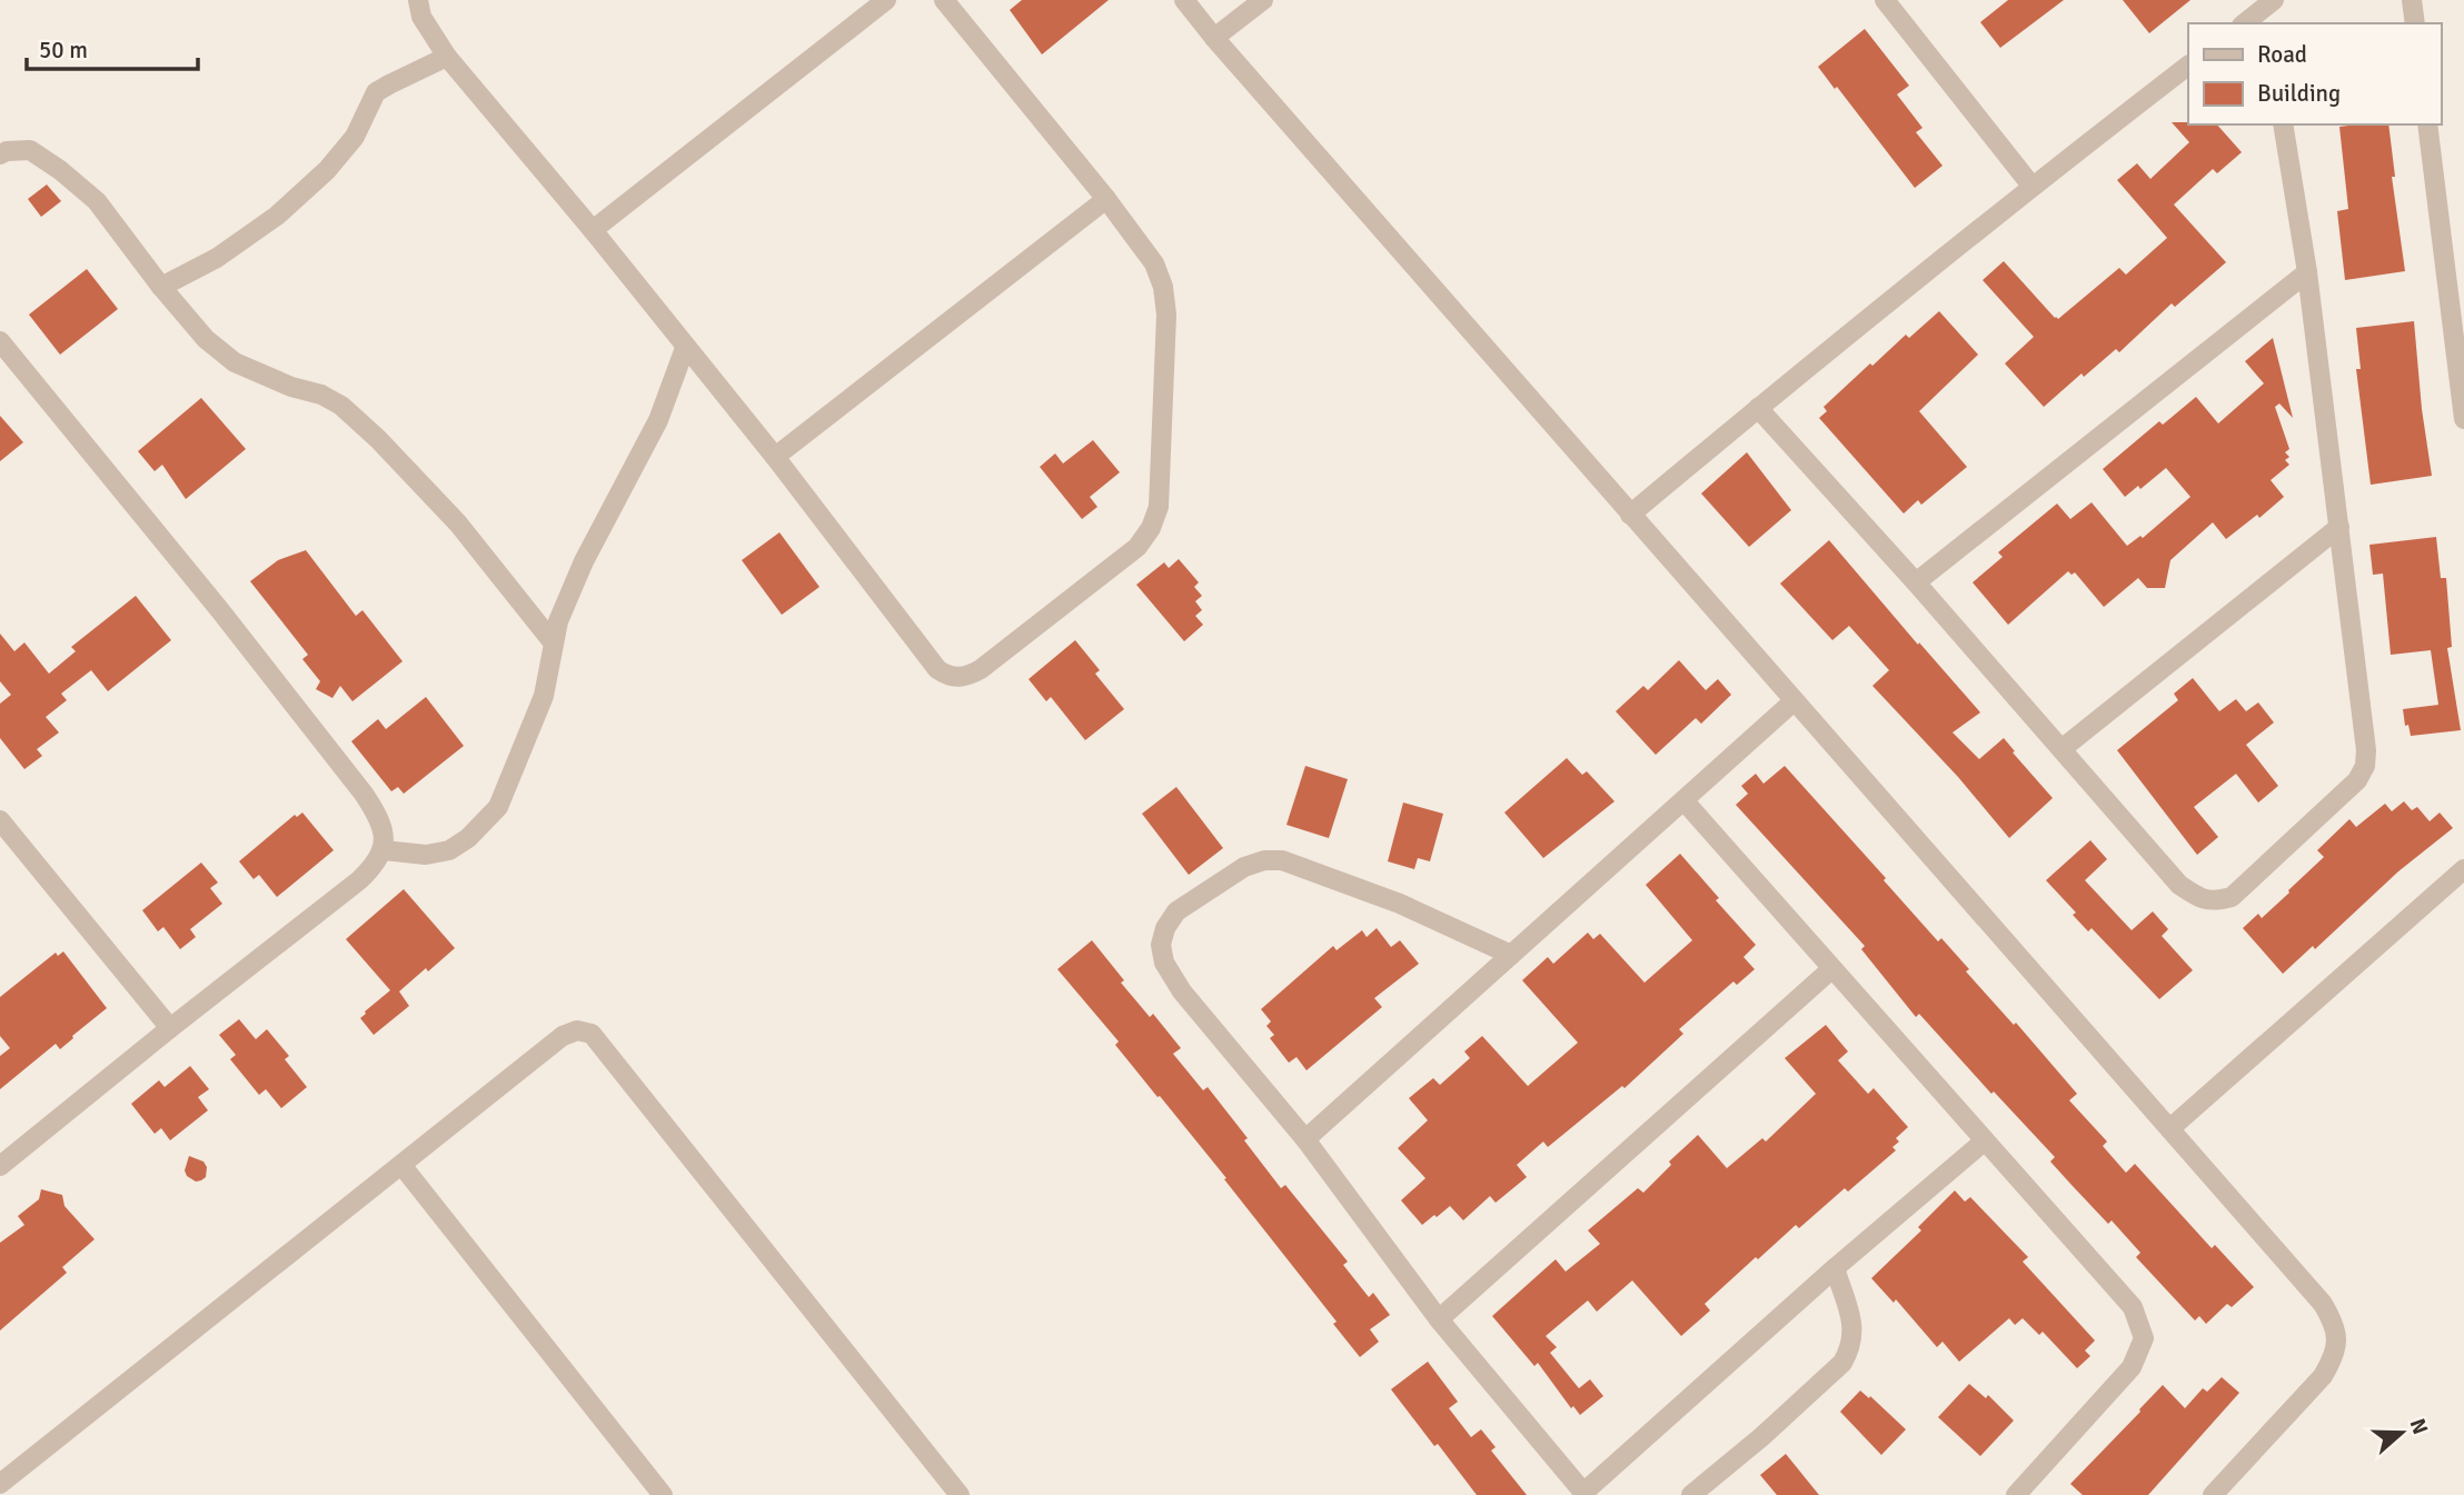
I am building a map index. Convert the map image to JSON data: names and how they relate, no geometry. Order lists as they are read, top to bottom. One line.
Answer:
{"legend":["Road","Building"],"scale_bar":"50 m","north":"right"}
